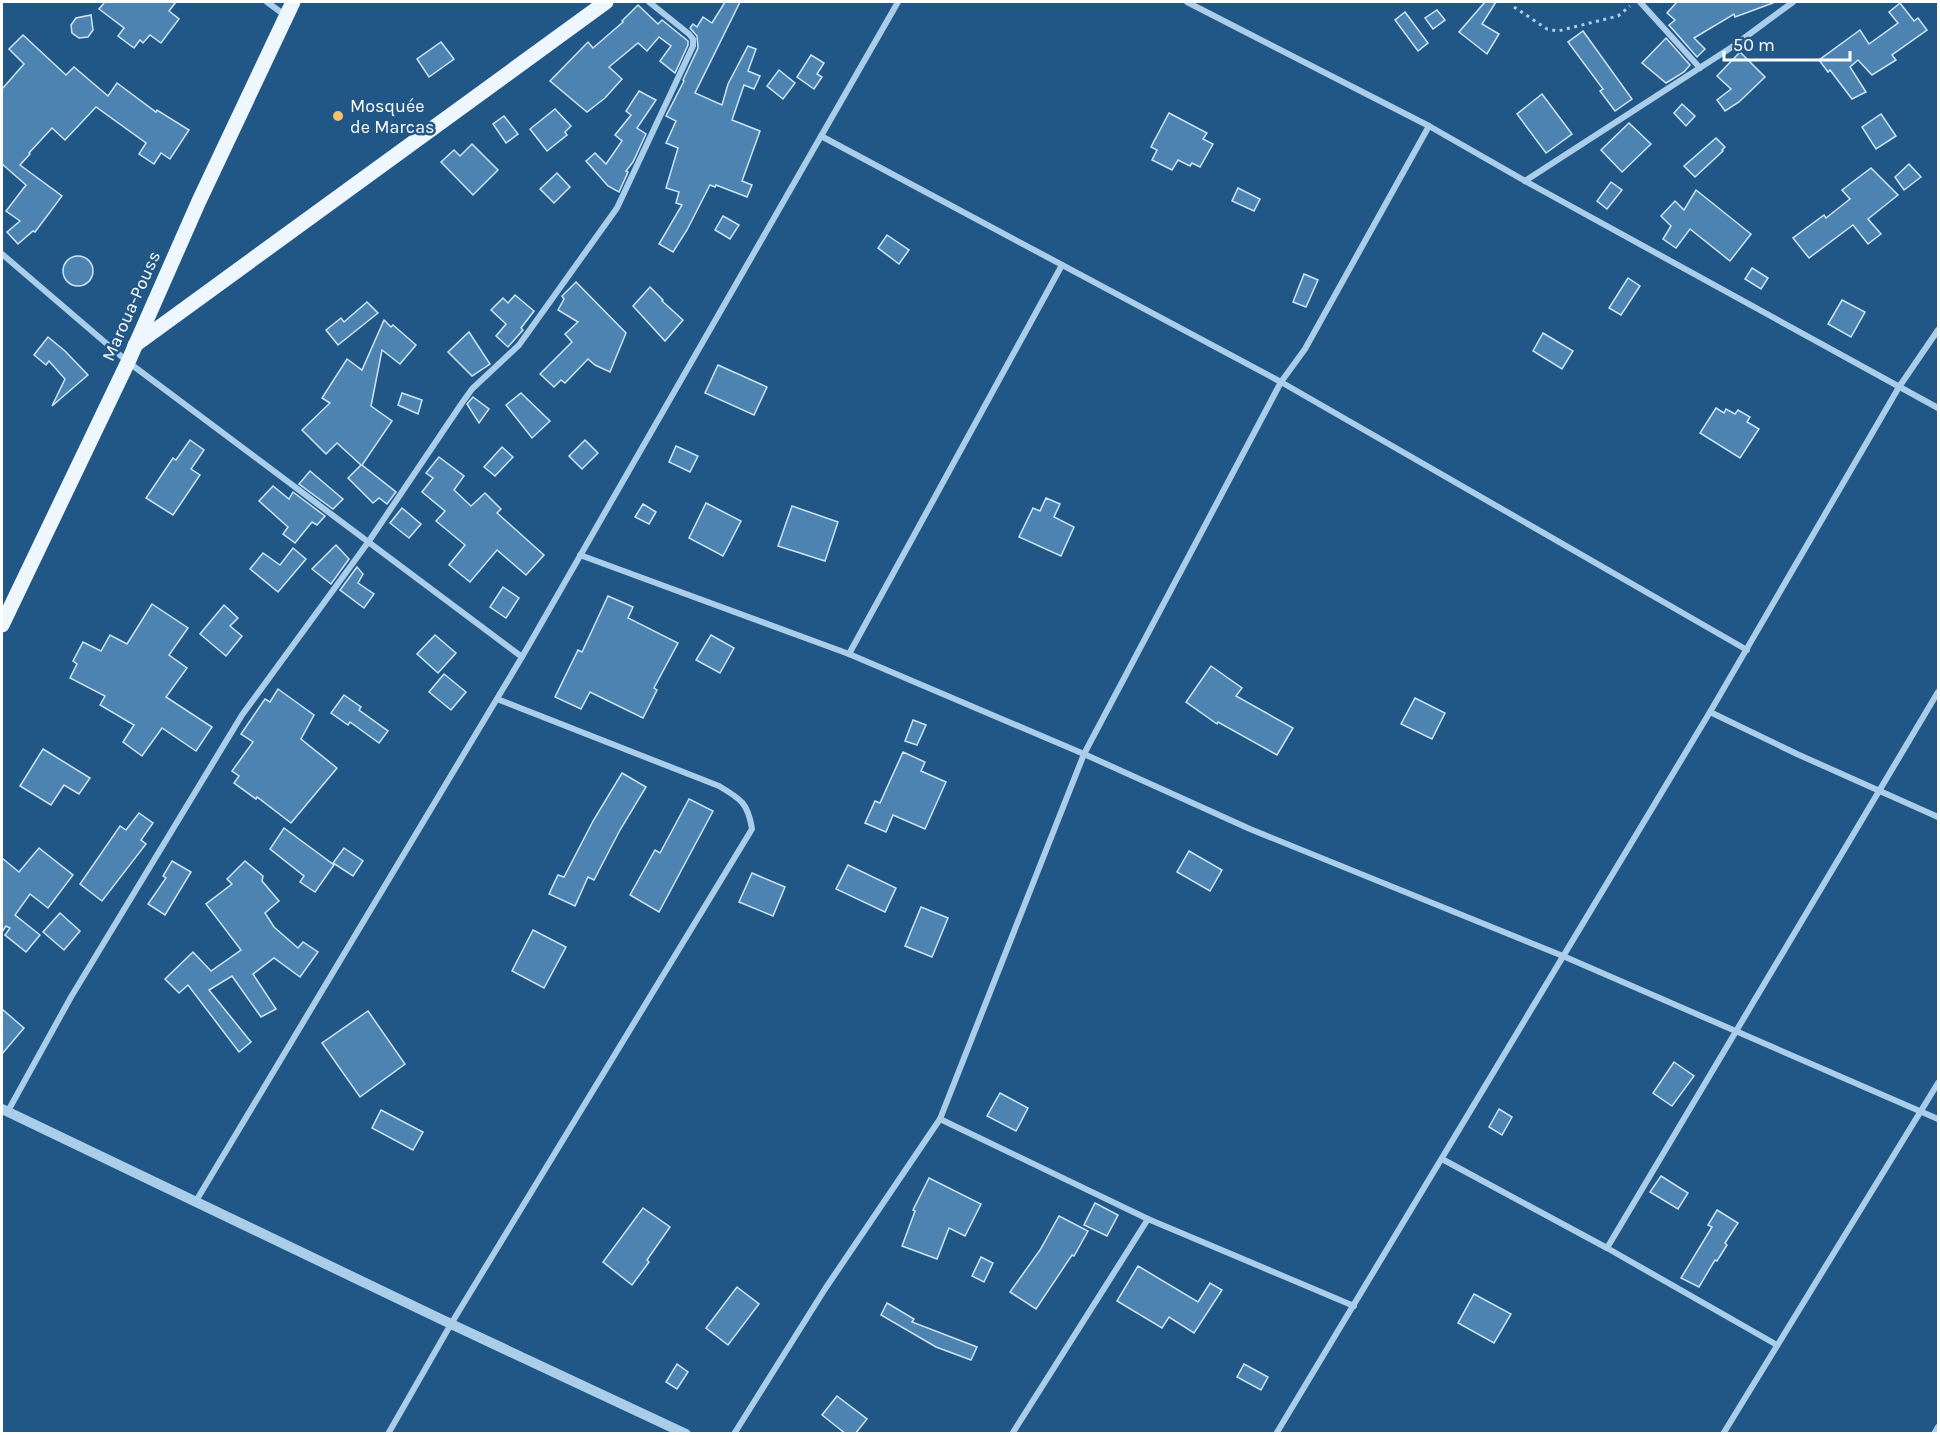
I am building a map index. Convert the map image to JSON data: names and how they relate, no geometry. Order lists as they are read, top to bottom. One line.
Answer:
{"streets":{"main road":["Maroua-Pouss"]},"places":["Mosquée de Marcas"],"scale_bar":"50 m"}
